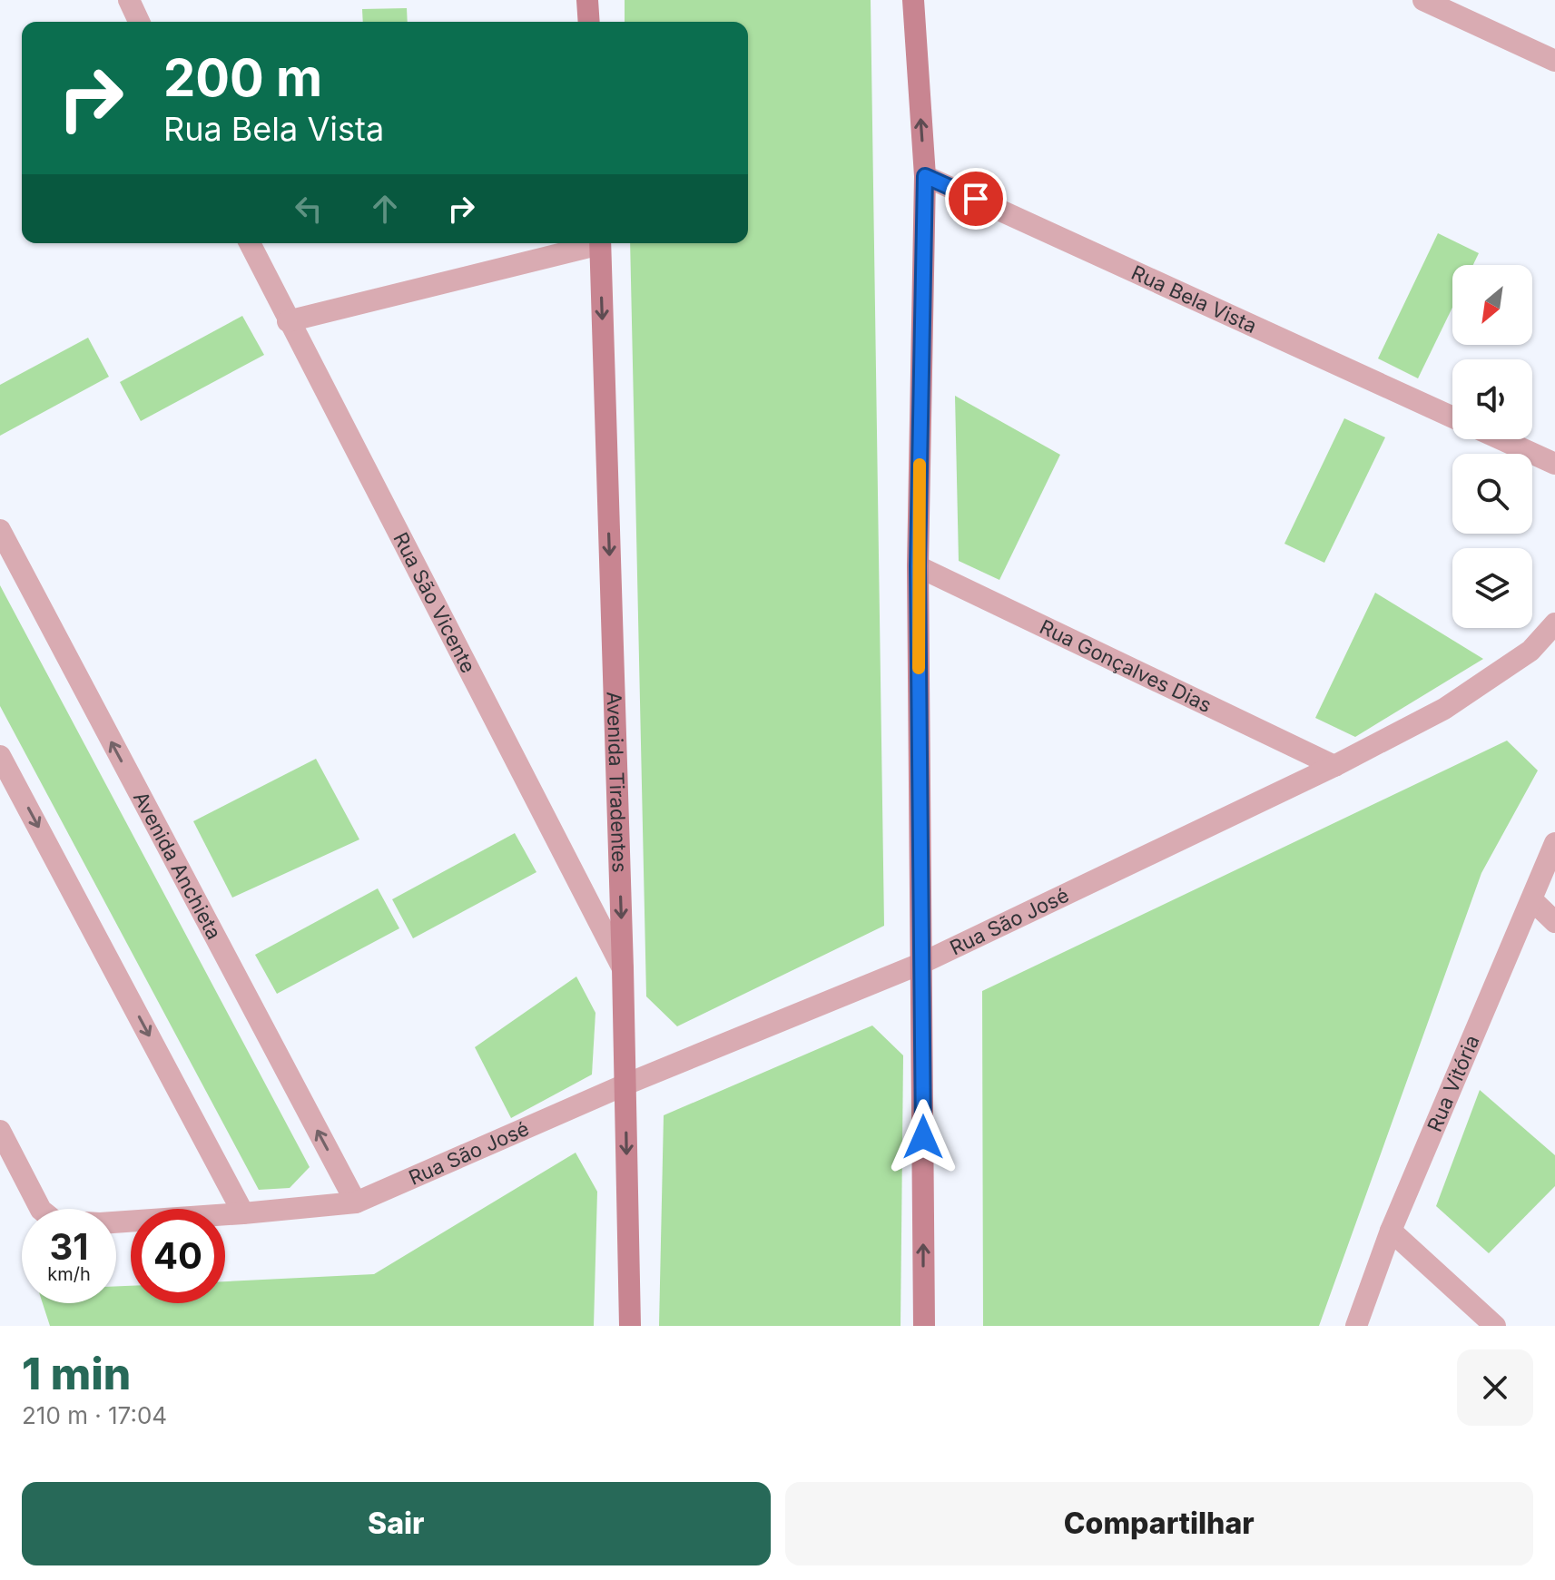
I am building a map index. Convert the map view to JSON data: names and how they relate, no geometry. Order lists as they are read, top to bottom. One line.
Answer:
{"streets":{"street":["Rua Bela Vista","Rua São Vicente","Rua Gonçalves Dias","Avenida Tiradentes","Avenida Anchieta","Rua São José","Rua Vitória"]},"crossings":[["Rua São Vicente","Avenida Tiradentes"],["Rua Gonçalves Dias","Rua São José"],["Avenida Tiradentes","Rua São José"],["Avenida Anchieta","Rua São José"]],"one_way":["Avenida Tiradentes"],"north":"bottom left","page":{"turn":["200 m","Rua Bela Vista"],"speed":"31 km/h","limit":"40","heading":["1 min","210 m · 17:04"],"buttons":["Sair","Compartilhar"]}}
